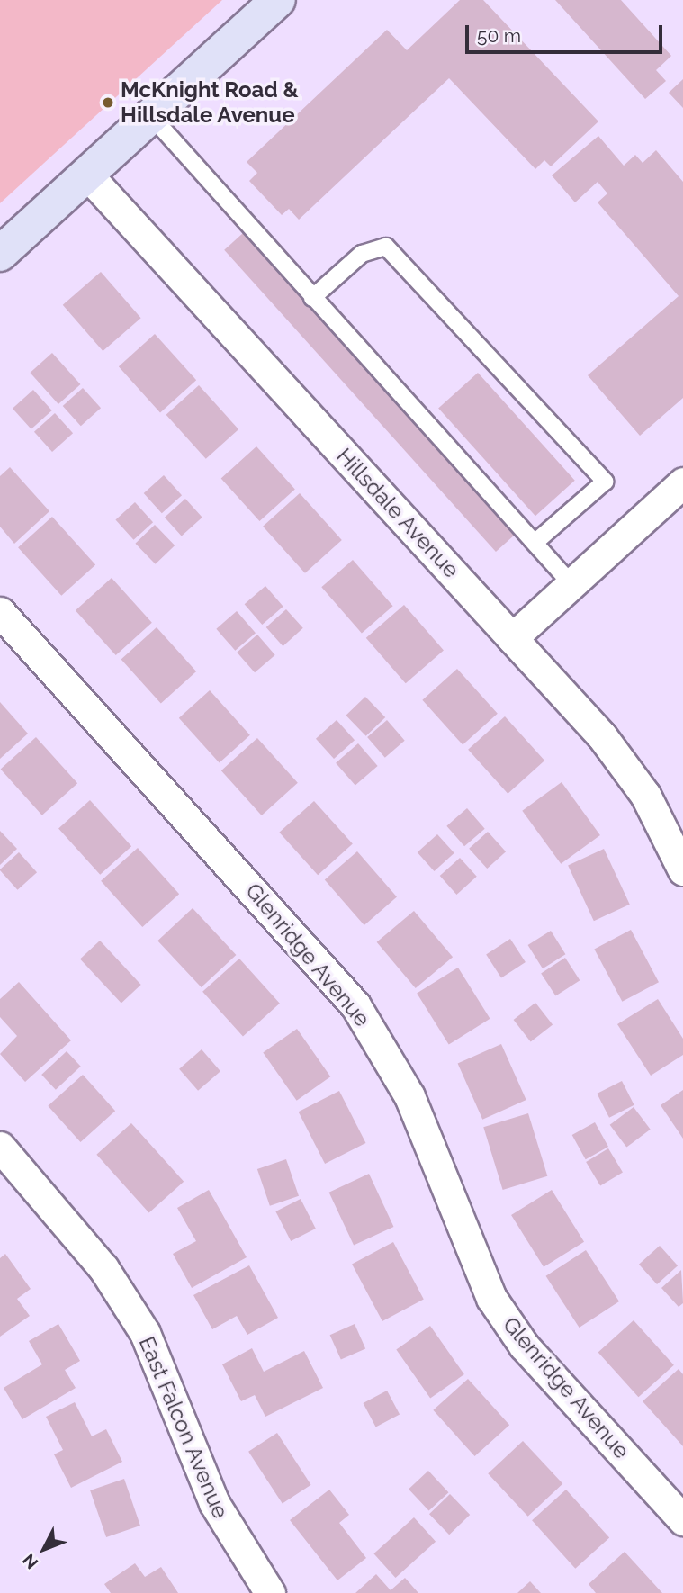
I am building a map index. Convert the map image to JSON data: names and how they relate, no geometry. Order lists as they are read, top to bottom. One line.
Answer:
{"streets":{"street":["Hillsdale Avenue","Glenridge Avenue","East Falcon Avenue"]},"places":["McKnight Road & Hillsdale Avenue"],"scale_bar":"50 m","north":"bottom left"}
